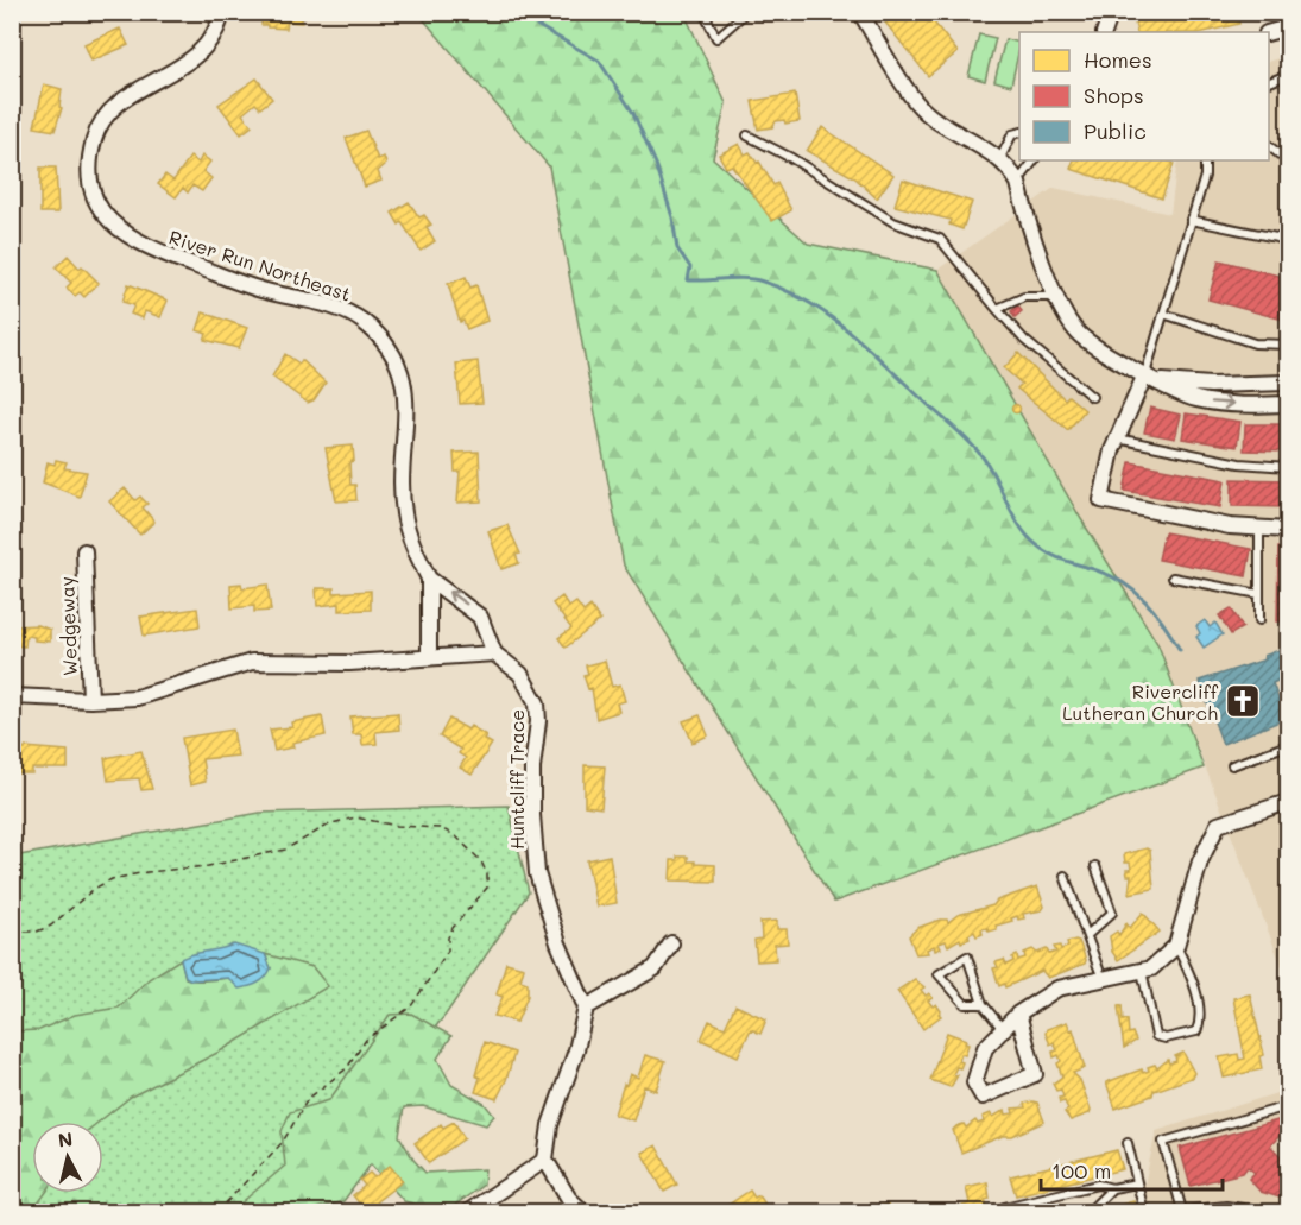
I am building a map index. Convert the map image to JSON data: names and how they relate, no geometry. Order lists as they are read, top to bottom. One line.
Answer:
{"streets":{"street":["River Run Northeast","Wedgeway","Huntcliff Trace"]},"crossings":[["River Run Northeast","Huntcliff Trace"]],"places":{"church":["Rivercliff Lutheran Church"]},"legend":["Homes","Shops","Public"],"scale_bar":"100 m","north":"top"}
